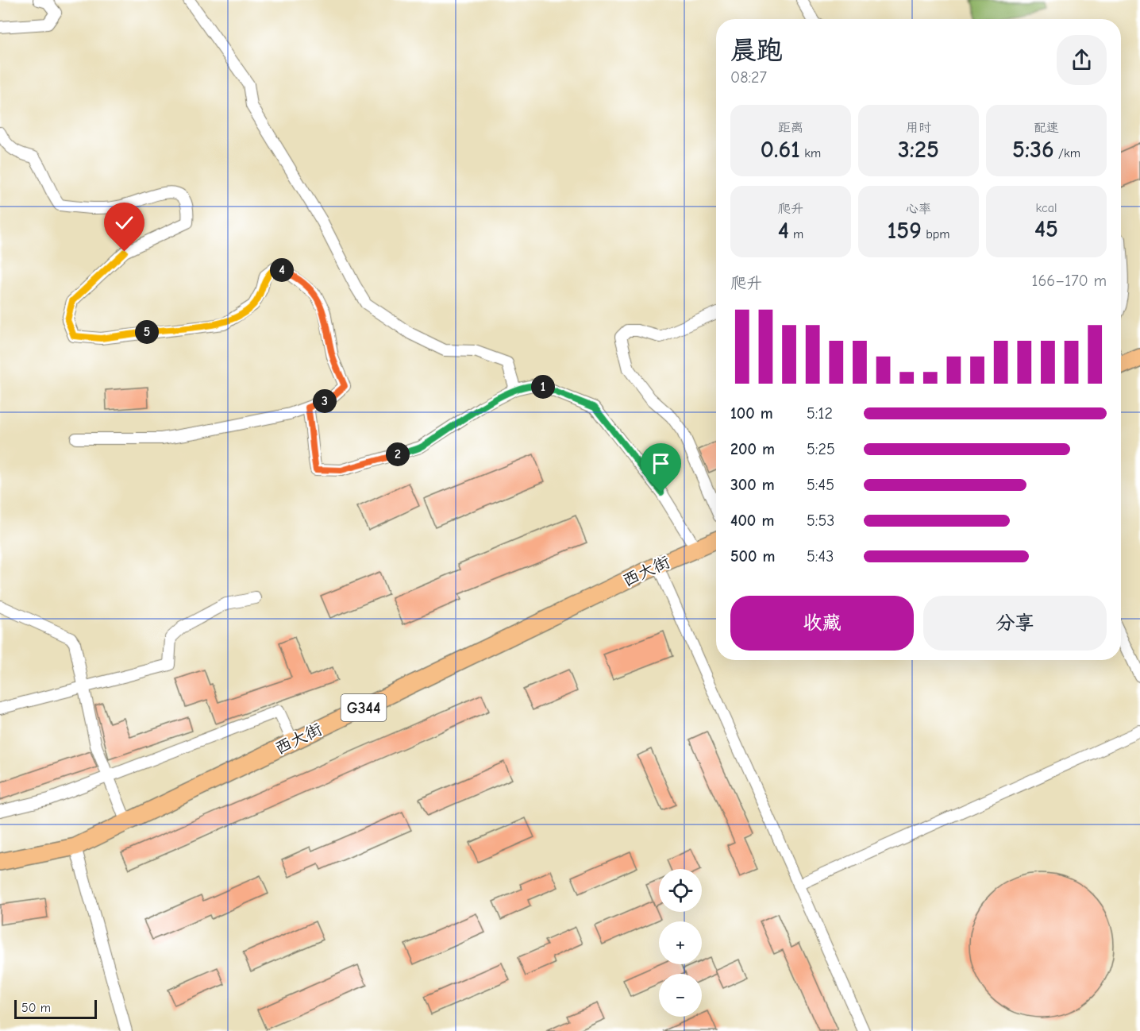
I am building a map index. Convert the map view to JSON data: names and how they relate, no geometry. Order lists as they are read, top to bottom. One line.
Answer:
{"streets":{"highway":["西大街","G344"]},"scale_bar":"50 m","page":{"heading":["晨跑","08:27"],"stats":[["距离","0.61 km"],["用时","3:25"],["配速","5:36 /km"],["爬升","4 m"],["心率","159 bpm"],["kcal","45"]],"pins":["4","5","1","3","2"],"chart":["爬升","166–170 m"],"list":[{"name":"100 m","note":"5:12"},{"name":"200 m","note":"5:25"},{"name":"300 m","note":"5:45"},{"name":"400 m","note":"5:53"},{"name":"500 m","note":"5:43"}],"buttons":["收藏","分享"],"map_buttons":["+","−"],"scale":"50 m"}}
